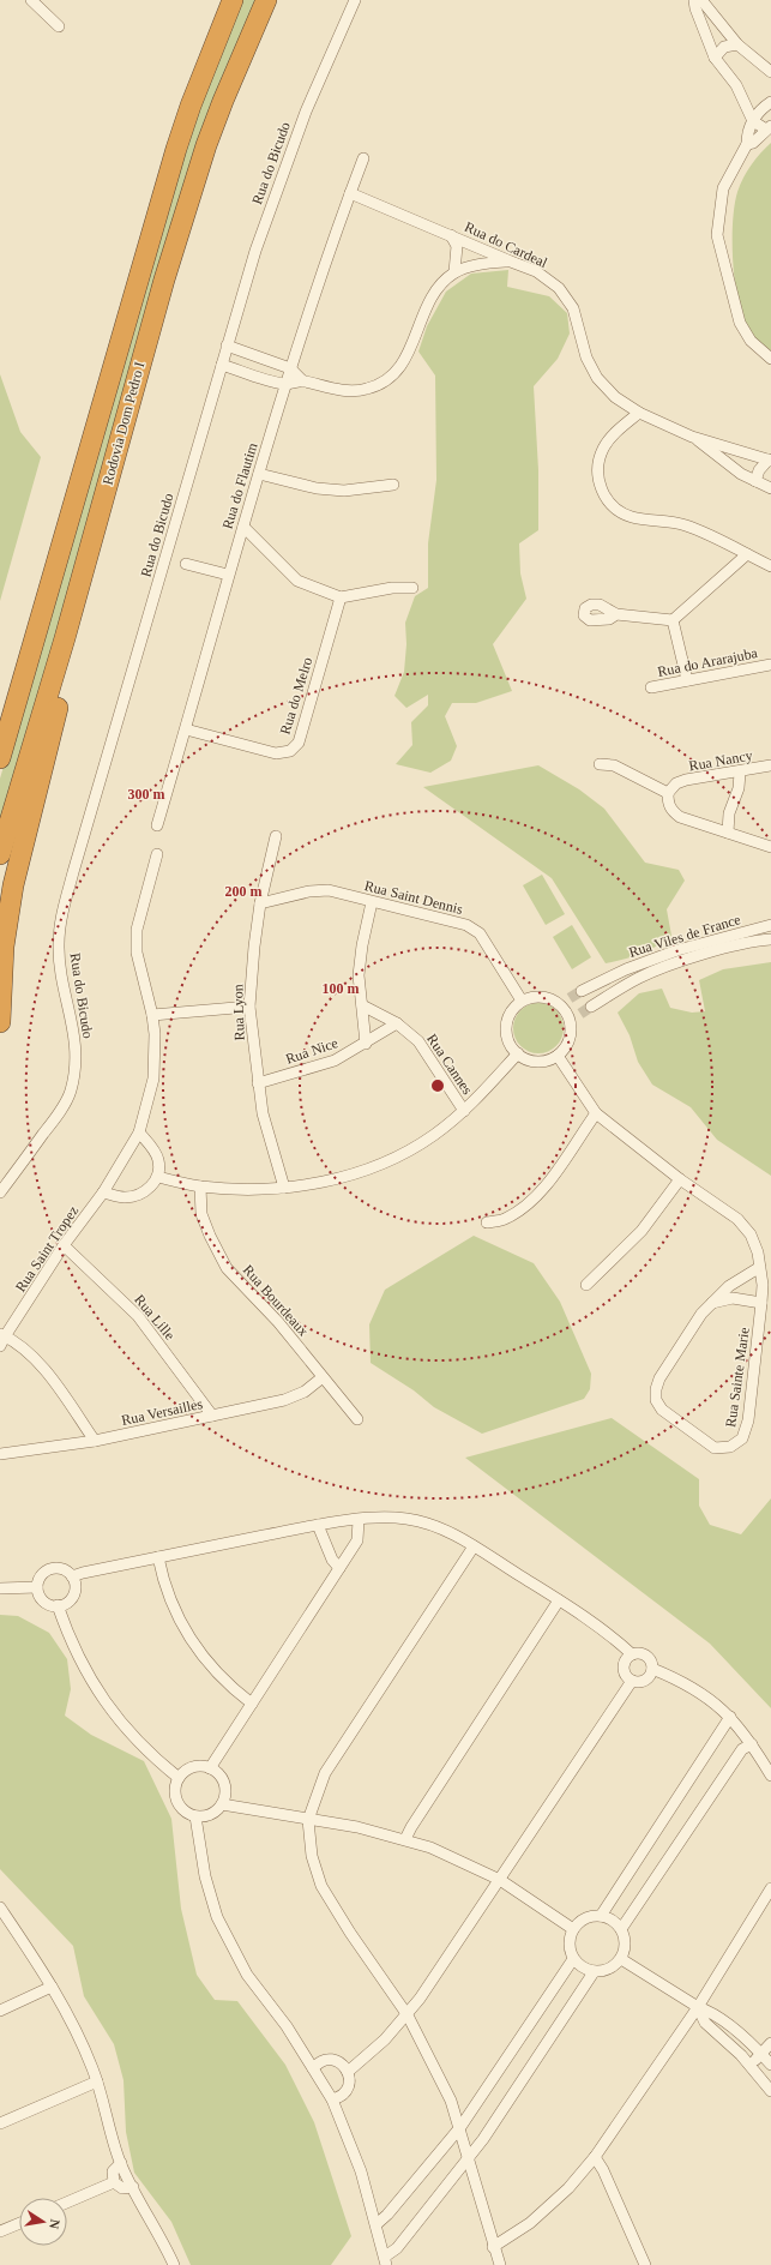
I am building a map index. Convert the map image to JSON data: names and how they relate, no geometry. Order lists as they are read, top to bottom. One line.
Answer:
{"streets":{"highway":["Rodovia Dom Pedro I"],"street":["Rua do Bicudo","Rua do Cardeal","Rua do Flautim","Rua do Ararajuba","Rua do Melro","Rua Nancy","Rua Saint Dennis","Rua Viles de France","Rua Lyon","Rua Nice","Rua Cannes","Rua Saint Tropez","Rua Bourdeaux","Rua Lille","Rua Sainte Marie","Rua Versailles"]},"crossings":[["Rua do Cardeal","Rua do Flautim"],["Rua do Flautim","Rua do Melro"],["Rua Saint Dennis","Rua Lyon"],["Rua Saint Dennis","Rua Sainte Marie"],["Rua Lyon","Rua Nice"],["Rua Nice","Rua Cannes"],["Rua Saint Tropez","Rua Lille"],["Rua Bourdeaux","Rua Versailles"],["Rua Lille","Rua Versailles"]],"north":"right","rings":["300 m","200 m","100 m"]}
